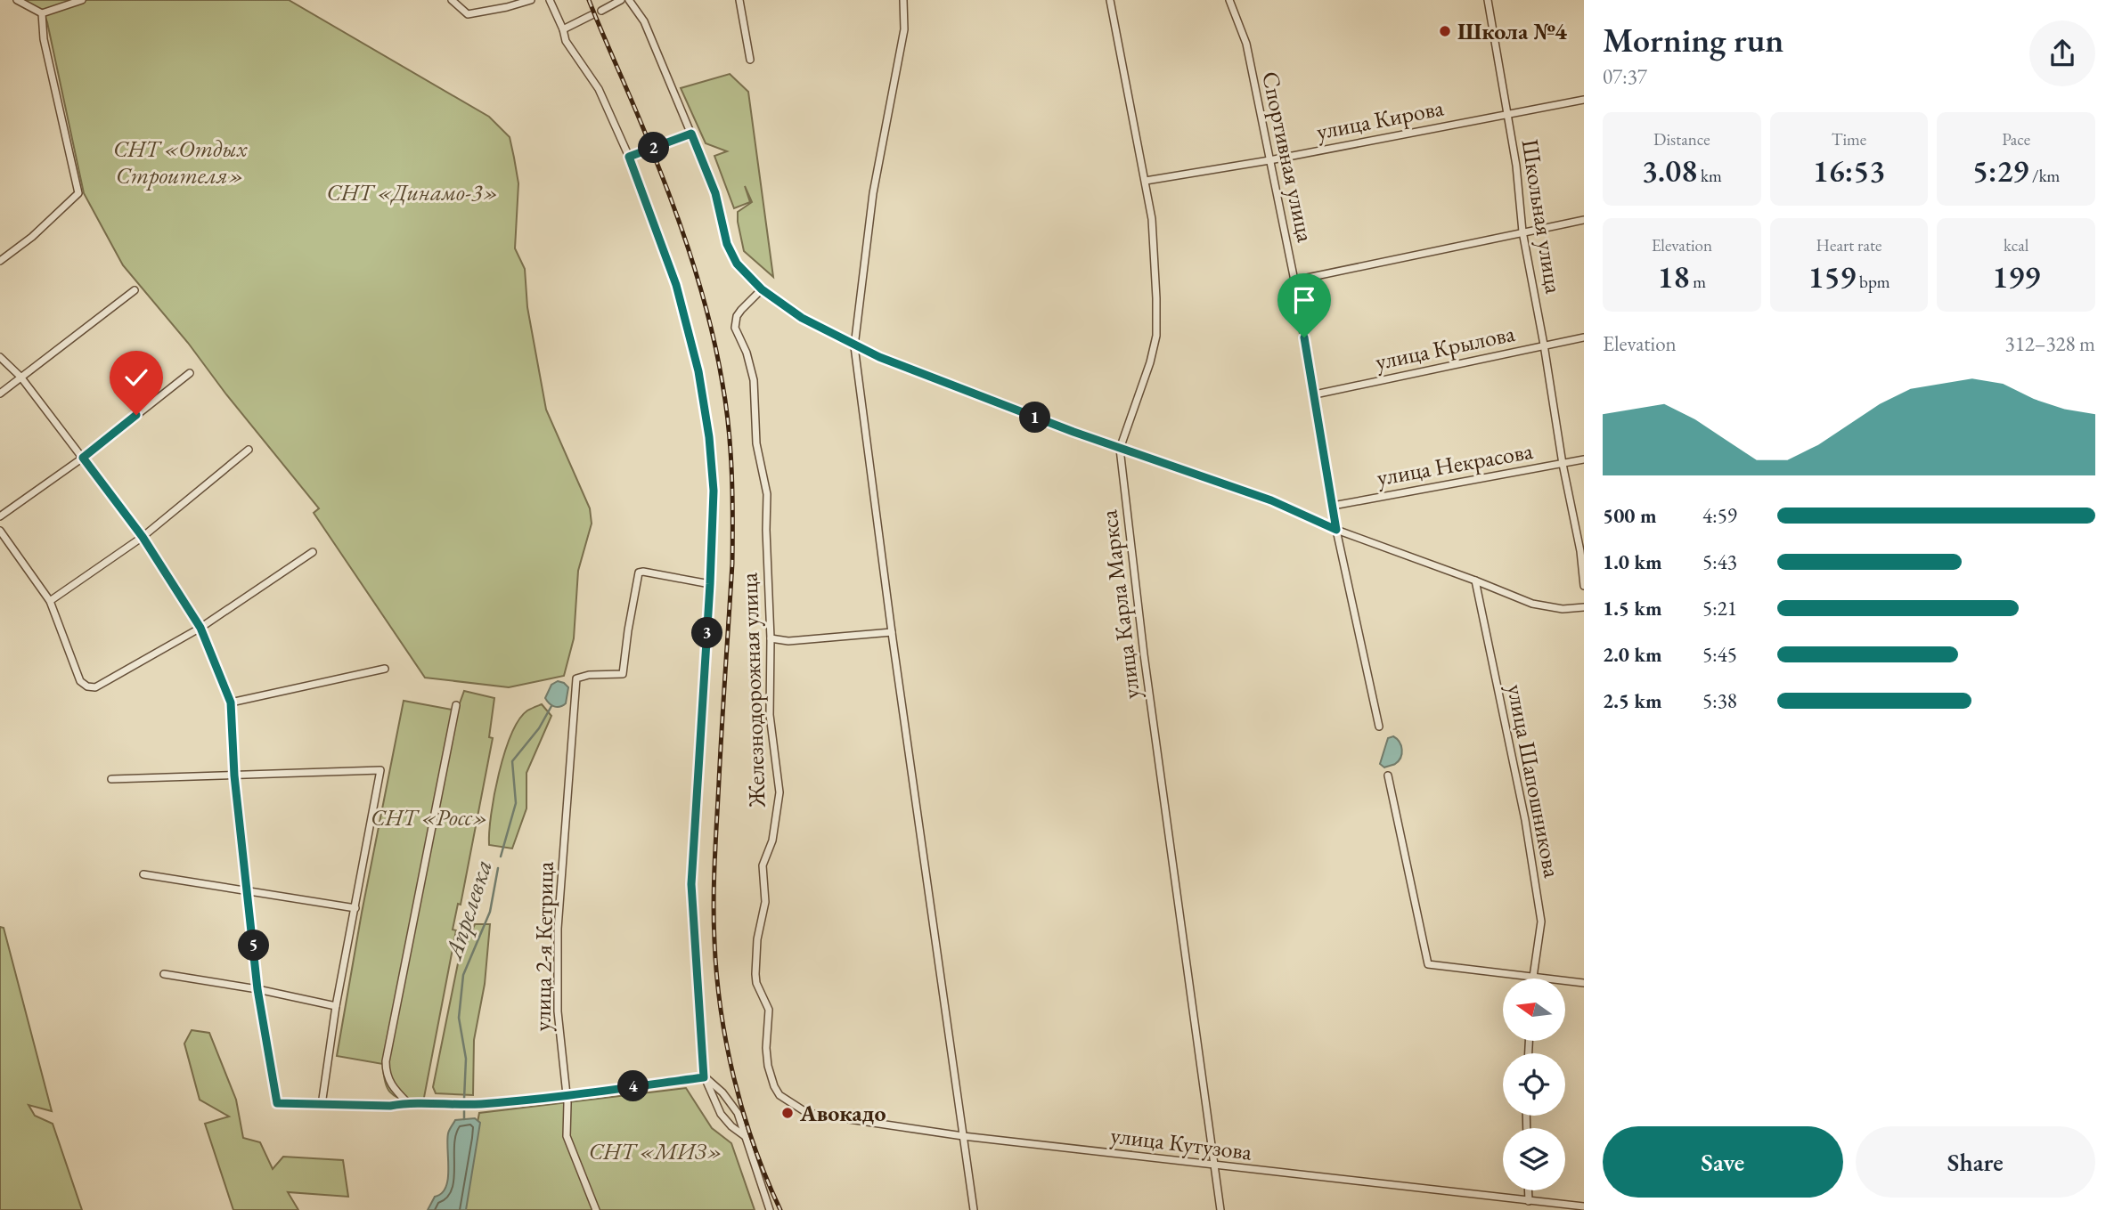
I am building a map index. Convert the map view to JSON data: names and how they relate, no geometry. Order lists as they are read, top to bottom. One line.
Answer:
{"streets":{"street":["улица Кирова","Спортивная улица","Школьная улица","улица Крылова","улица Некрасова","улица Карла Маркса","Железнодорожная улица","улица Шапошникова","улица 2-я Кетрица","улица Кутузова"]},"crossings":[["улица Кирова","Спортивная улица"],["улица Кирова","Школьная улица"],["улица Кирова","улица Карла Маркса"],["Спортивная улица","улица Крылова"],["Спортивная улица","улица Некрасова"],["Школьная улица","улица Крылова"],["Школьная улица","улица Некрасова"],["улица Карла Маркса","улица Кутузова"],["Железнодорожная улица","улица Кутузова"]],"water":["Апрелевка"],"parks":["СНТ «Отдых Строителя»","СНТ «Динамо-3»","СНТ «Росс»","СНТ «МИЗ»"],"places":["Школа №4","Авокадо"],"north":"left","page":{"heading":["Morning run","07:37"],"stats":[["Distance","3.08 km"],["Time","16:53"],["Pace","5:29 /km"],["Elevation","18 m"],["Heart rate","159 bpm"],["kcal","199"]],"pins":["2","1","3","5","4"],"chart":["Elevation","312–328 m"],"list":[{"name":"500 m","note":"4:59"},{"name":"1.0 km","note":"5:43"},{"name":"1.5 km","note":"5:21"},{"name":"2.0 km","note":"5:45"},{"name":"2.5 km","note":"5:38"}],"buttons":["Save","Share"]}}
